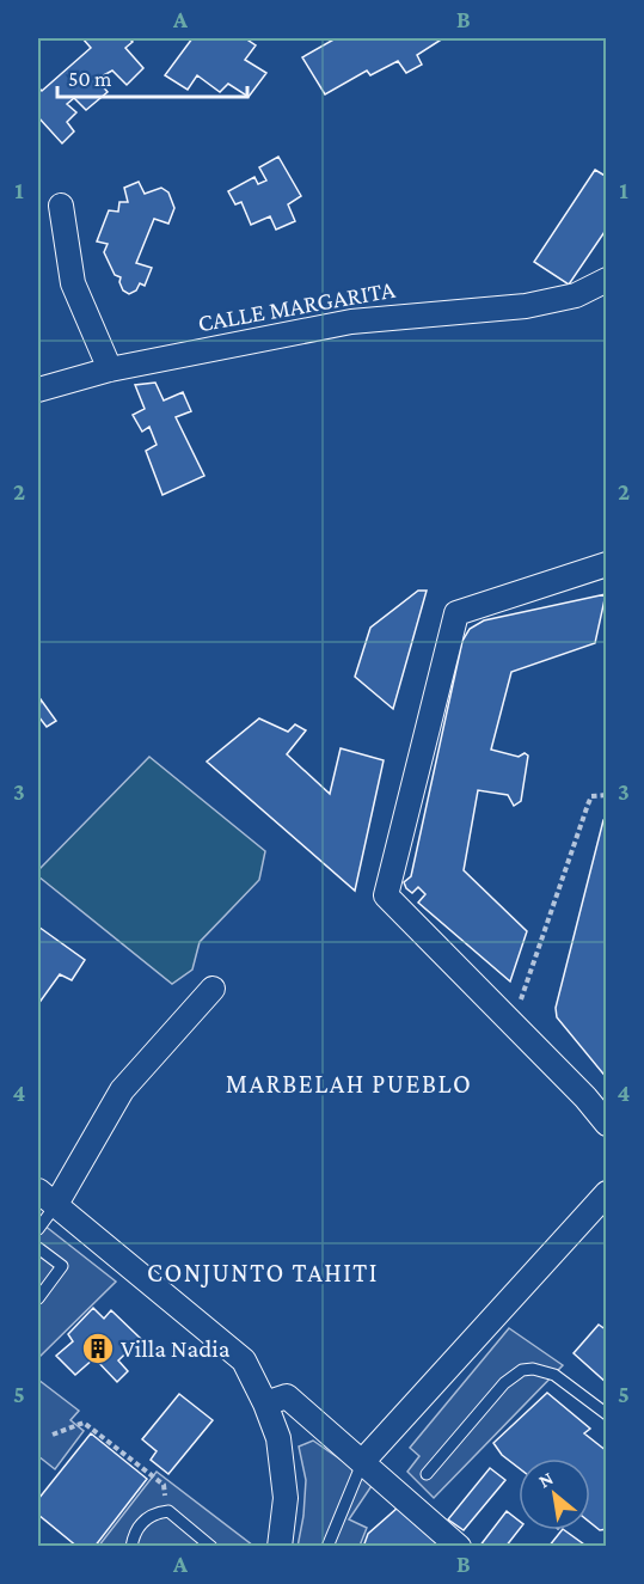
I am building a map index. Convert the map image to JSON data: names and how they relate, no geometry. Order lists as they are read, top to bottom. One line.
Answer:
{"streets":{"street":["CALLE MARGARITA"]},"districts":["MARBELAH PUEBLO","CONJUNTO TAHITI"],"places":{"building":["Villa Nadia"]},"scale_bar":"50 m","north":"top left","grid":{"columns":["A","B"],"rows":["1","2","3","4","5"]}}
